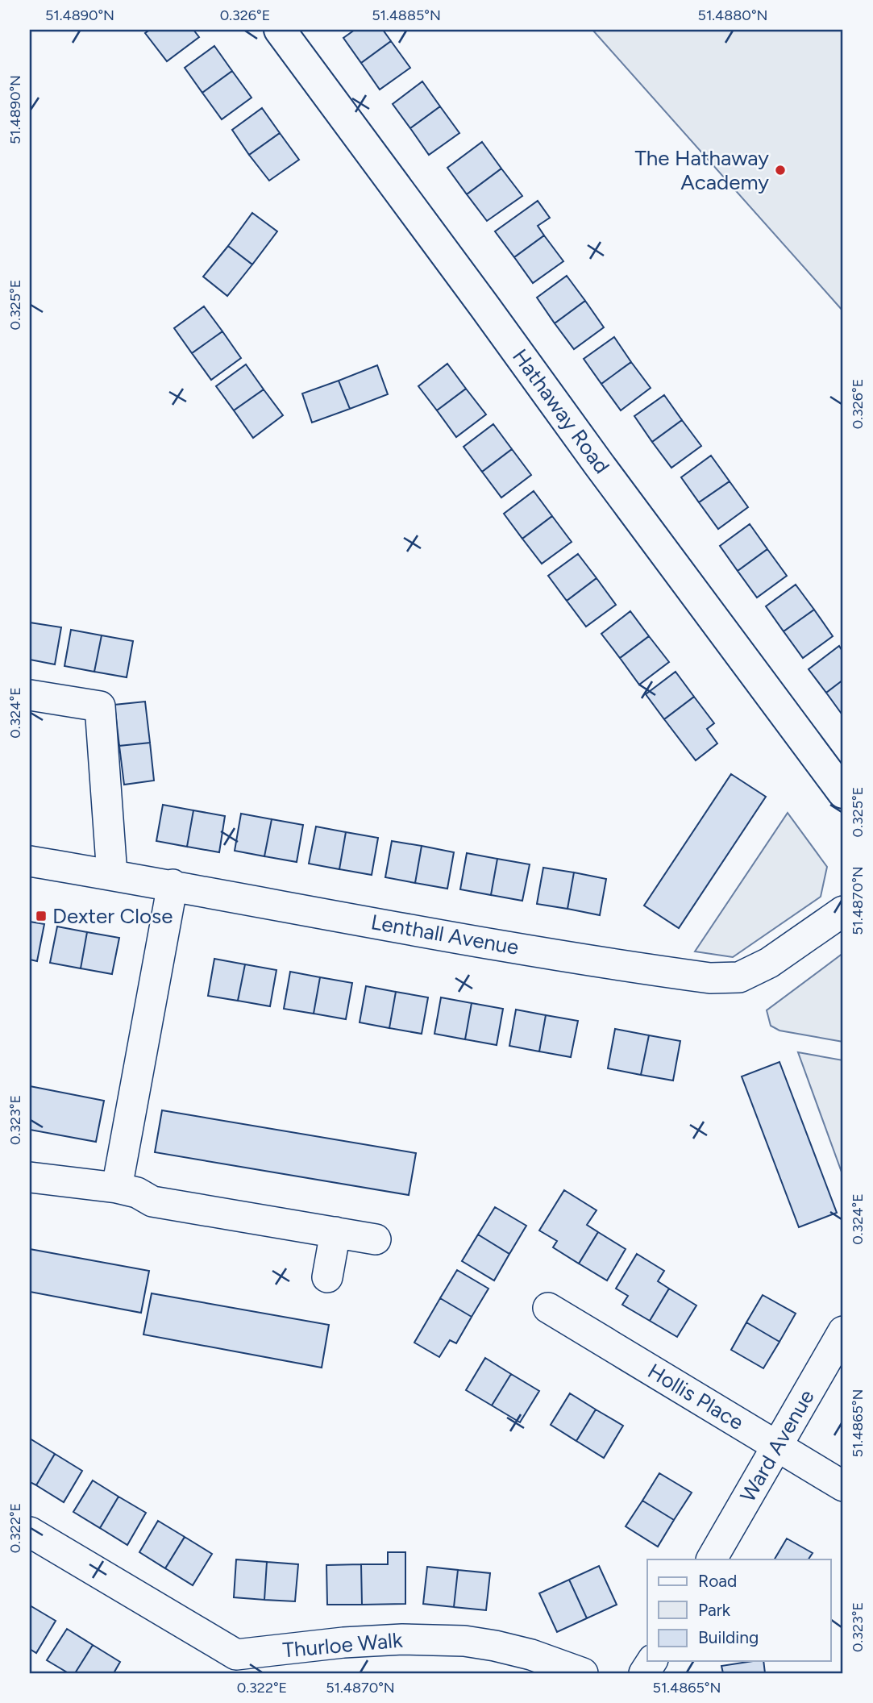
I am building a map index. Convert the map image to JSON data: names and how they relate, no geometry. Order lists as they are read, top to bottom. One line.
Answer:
{"streets":{"street":["Hathaway Road","Lenthall Avenue","Hollis Place","Ward Avenue","Thurloe Walk"]},"crossings":[["Hollis Place","Ward Avenue"]],"places":{"other":["The Hathaway Academy"],"transit":["Dexter Close"]},"legend":["Road","Park","Building"],"coordinates":["51.4890°N","0.326°E","51.4885°N","51.4880°N","0.325°E","0.324°E","51.4870°N","0.323°E","51.4865°N","0.322°E"]}
